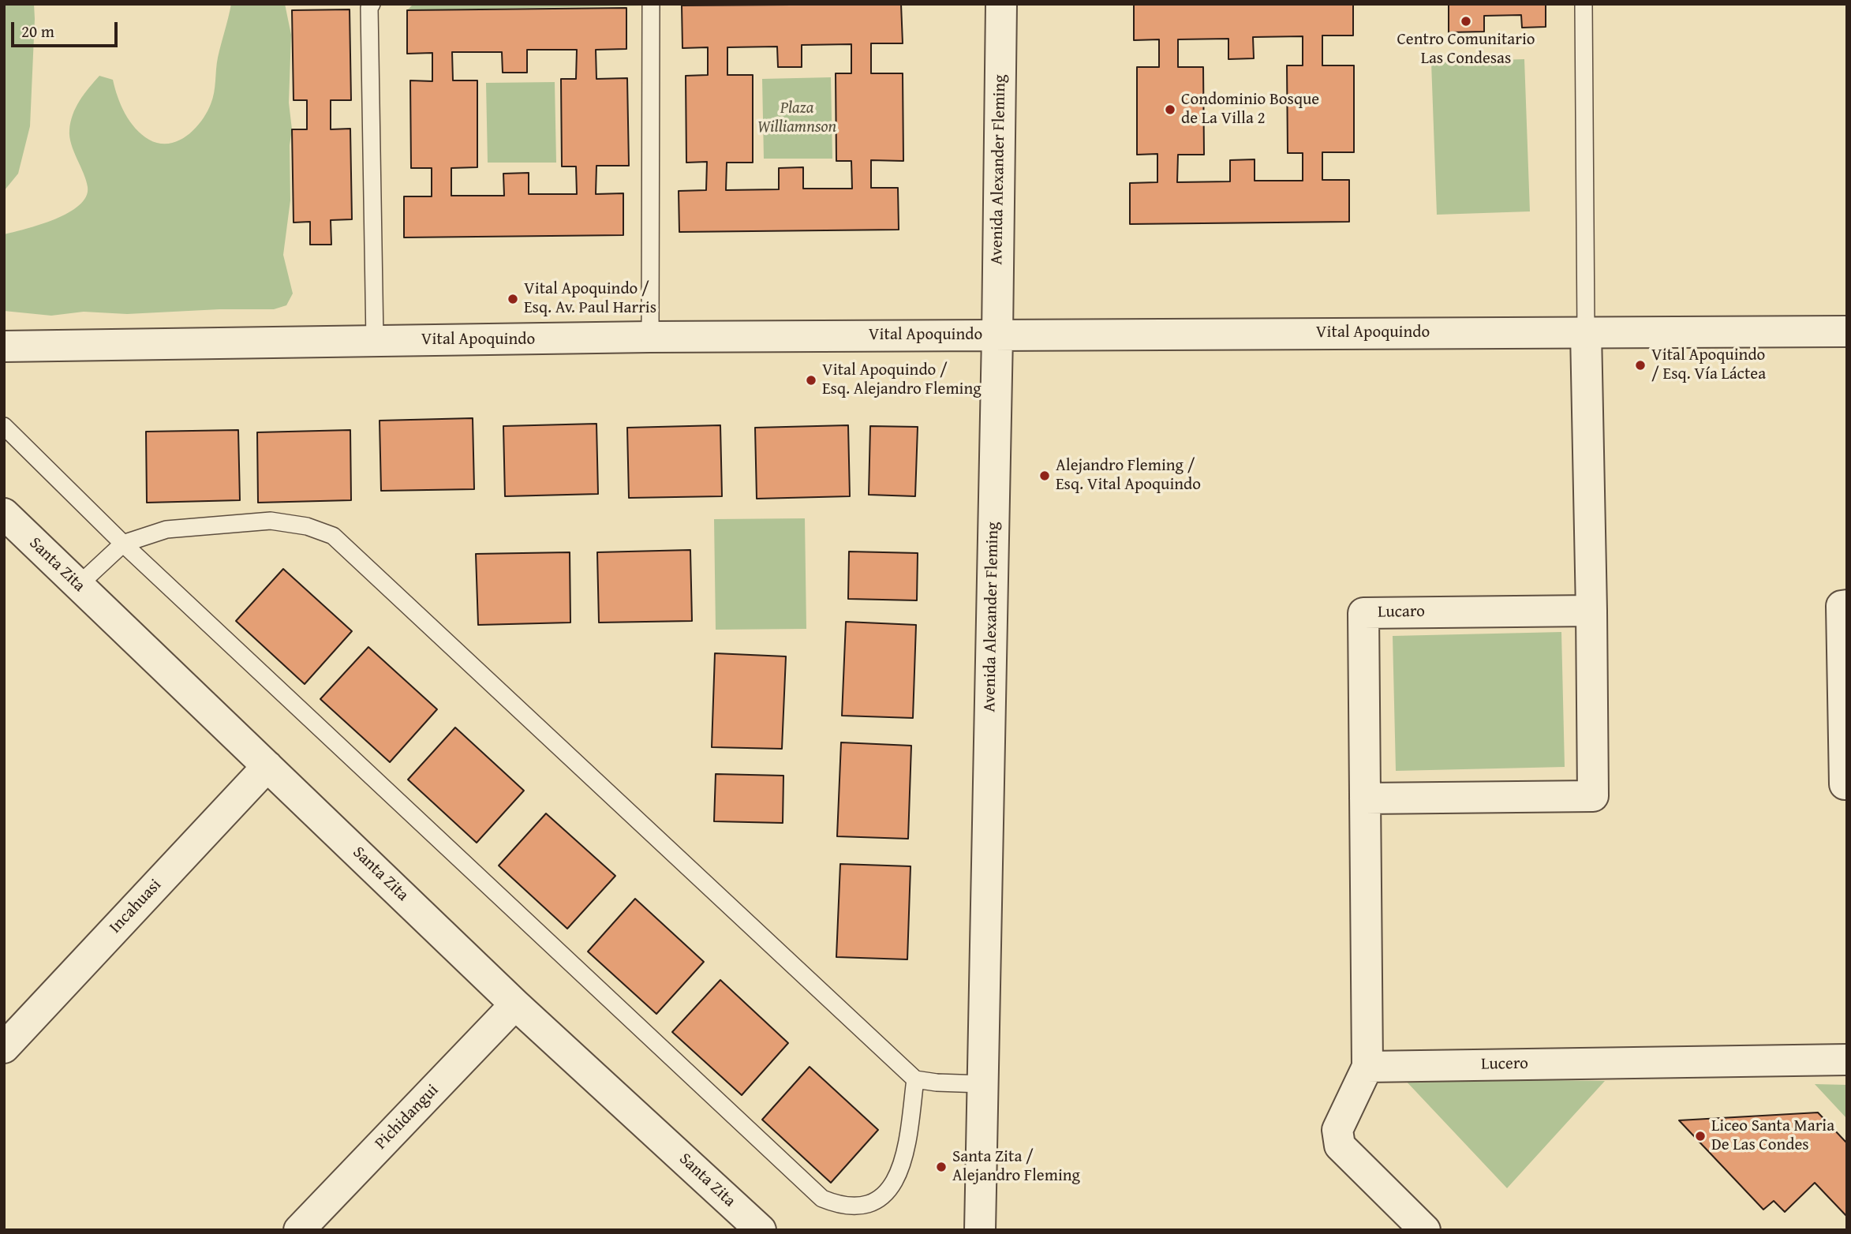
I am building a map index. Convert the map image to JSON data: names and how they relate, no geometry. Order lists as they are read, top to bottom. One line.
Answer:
{"streets":{"street":["Avenida Alexander Fleming","Vital Apoquindo","Santa Zita","Lucaro","Incahuasi","Lucero","Pichidangui"]},"crossings":[["Avenida Alexander Fleming","Vital Apoquindo"],["Santa Zita","Incahuasi"],["Santa Zita","Pichidangui"],["Lucaro","Lucero"]],"parks":["Plaza Williamnson"],"places":["Centro Comunitario Las Condesas","Condominio Bosque de La Villa 2","Vital Apoquindo / Esq. Av. Paul Harris","Vital Apoquindo / Esq. Vía Láctea","Vital Apoquindo / Esq. Alejandro Fleming","Alejandro Fleming / Esq. Vital Apoquindo","Liceo Santa Maria De Las Condes","Santa Zita / Alejandro Fleming"],"scale_bar":"20 m"}
